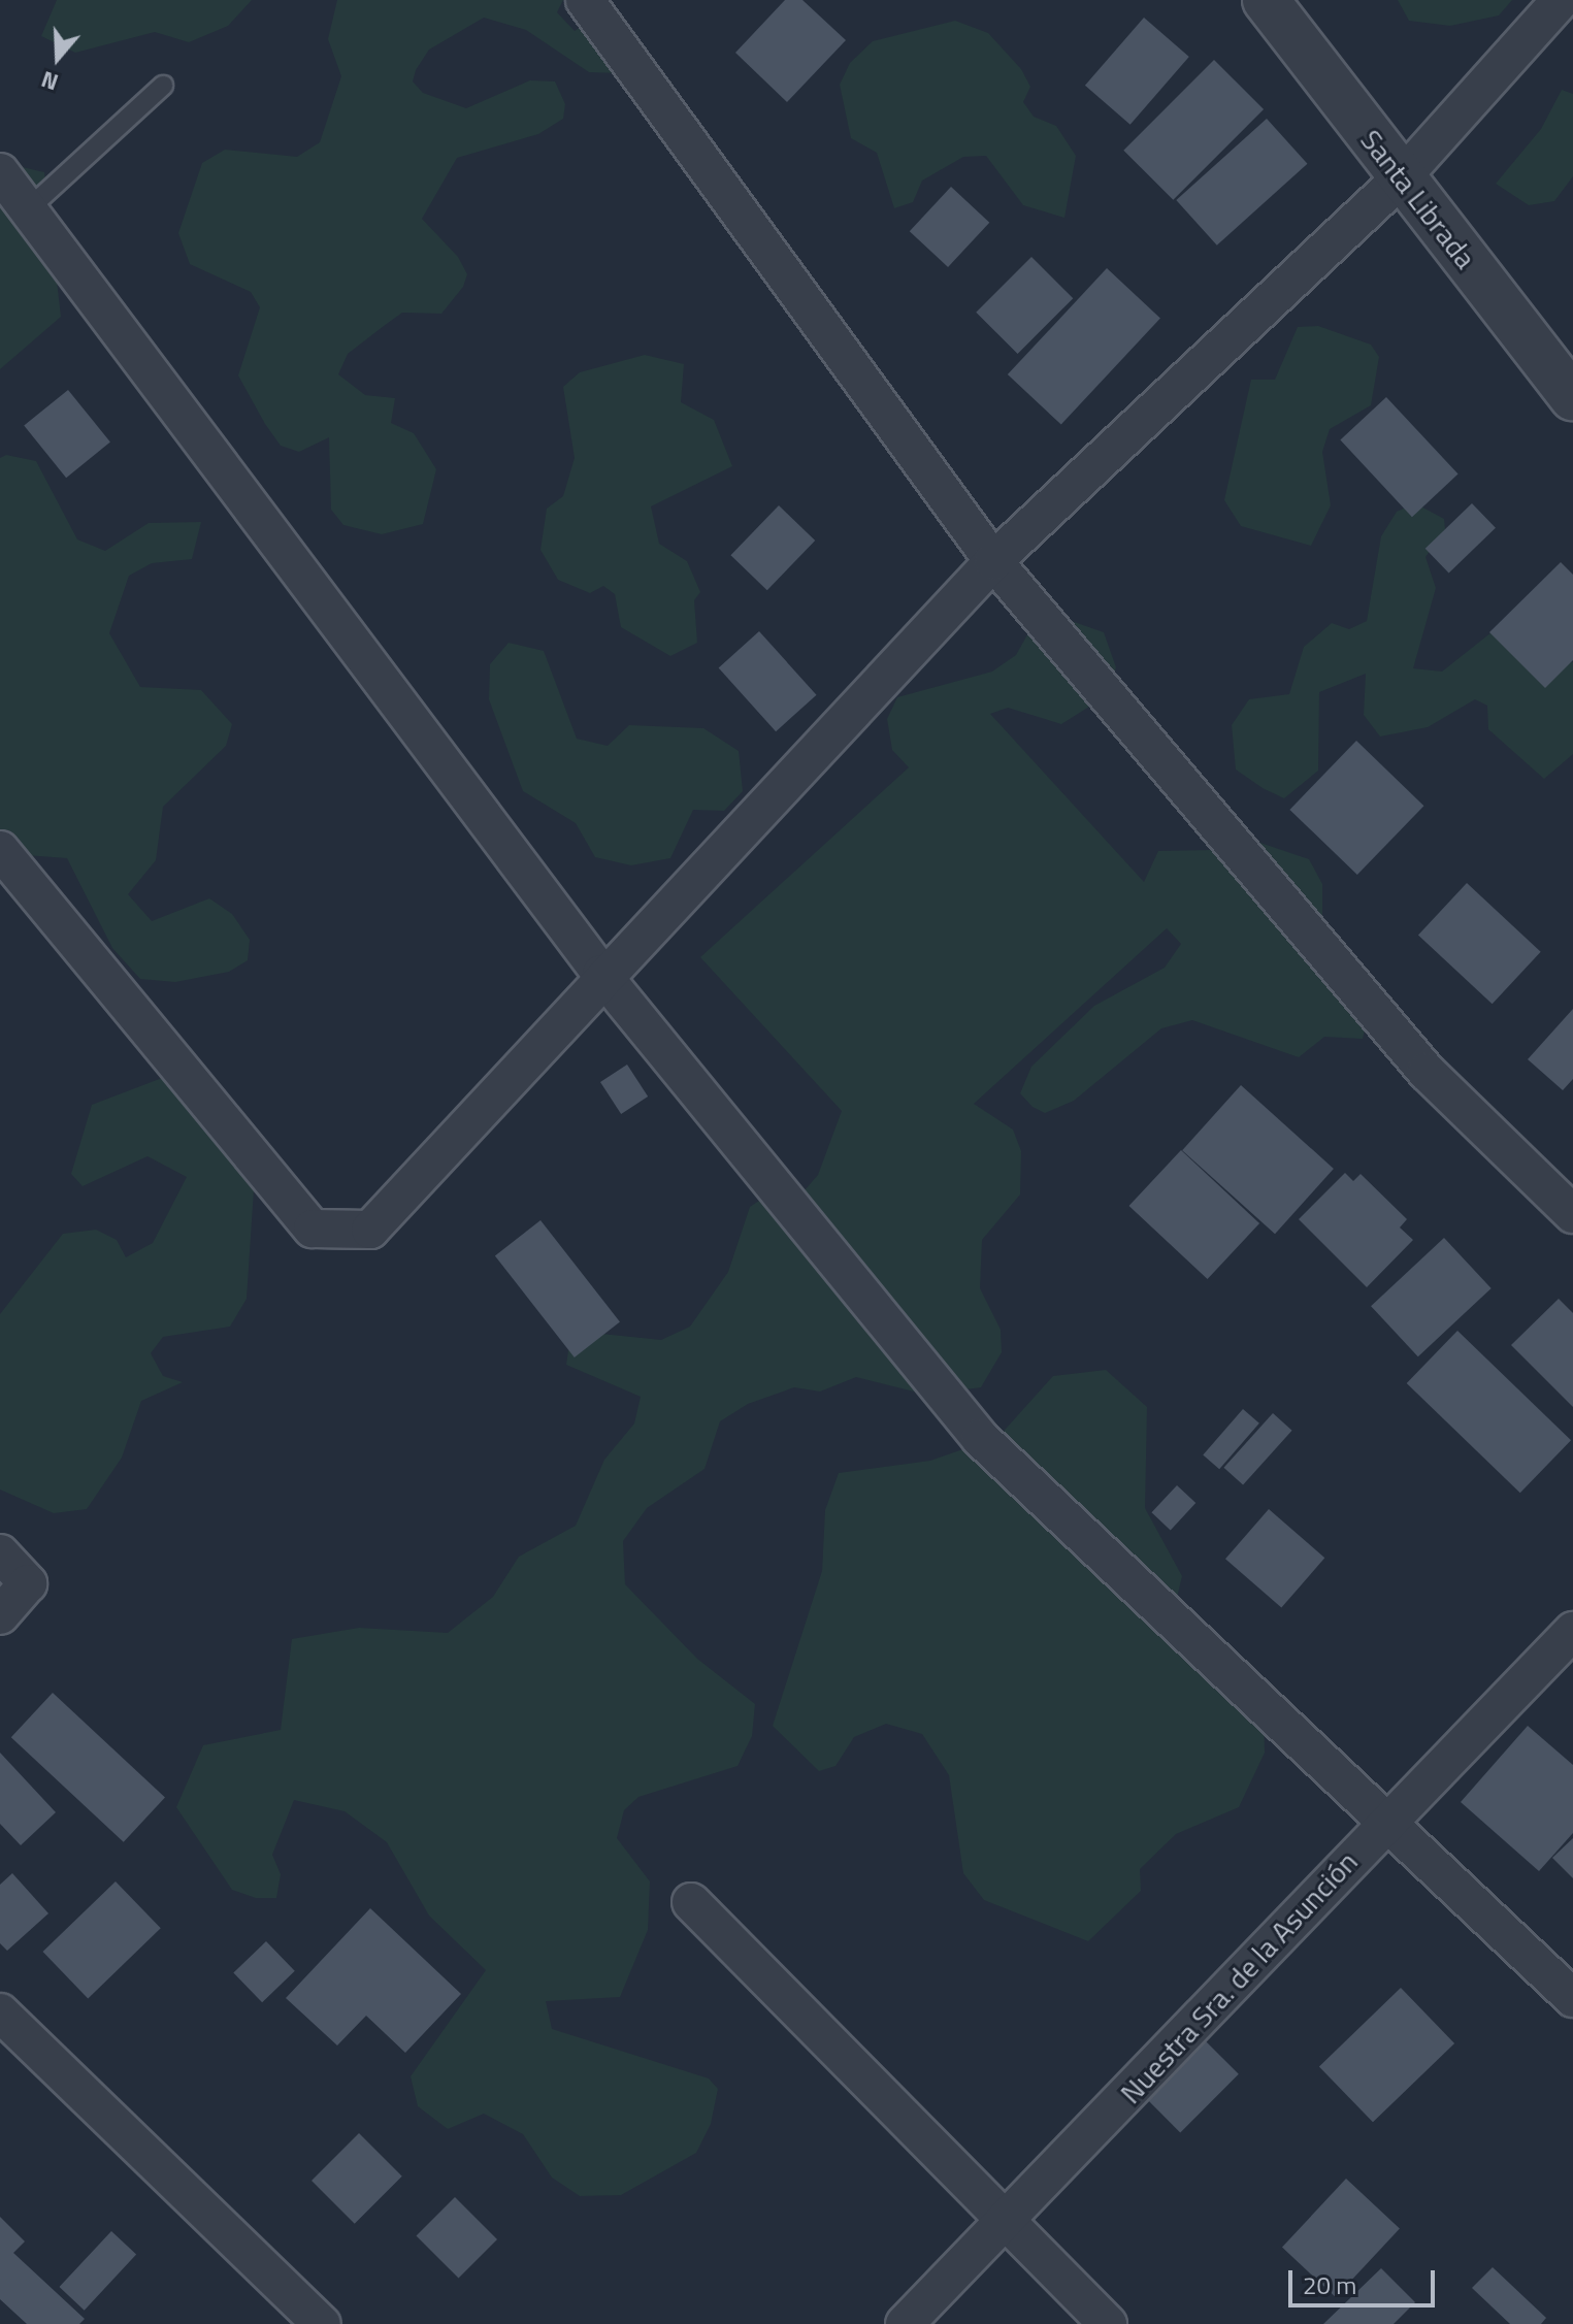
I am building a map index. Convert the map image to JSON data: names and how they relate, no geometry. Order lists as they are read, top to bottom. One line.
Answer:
{"streets":{"street":["Santa Librada","Nuestra Sra. de la Asunción"]},"scale_bar":"20 m","north":"bottom"}
